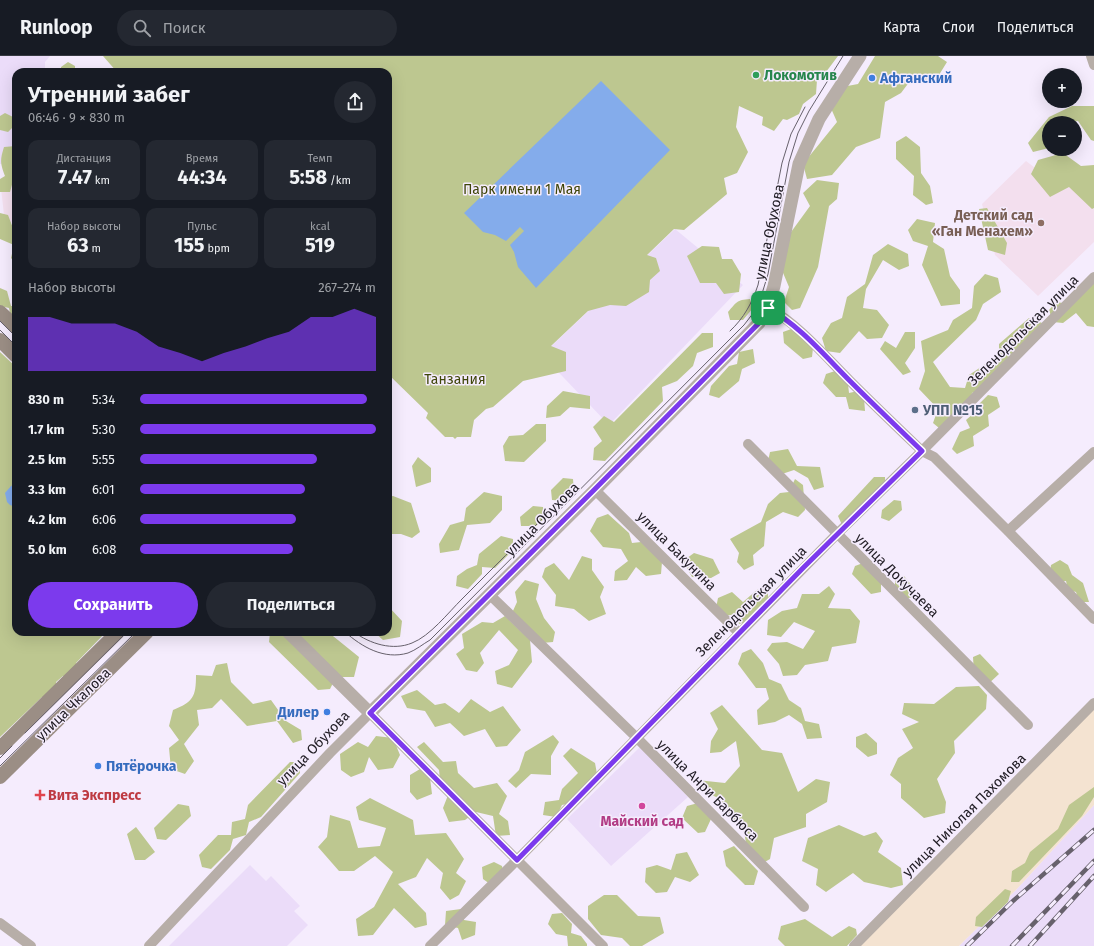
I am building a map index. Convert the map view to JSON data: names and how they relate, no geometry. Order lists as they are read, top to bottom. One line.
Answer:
{"streets":{"main road":["улица Чкалова"],"street":["улица Обухова","Зеленодольская улица","улица Бакунина","улица Докучаева","улица Анри Барбюса","улица Николая Пахомова"]},"crossings":[["улица Обухова","улица Бакунина"],["улица Обухова","улица Анри Барбюса"],["Зеленодольская улица","улица Бакунина"],["Зеленодольская улица","улица Докучаева"],["Зеленодольская улица","улица Анри Барбюса"]],"parks":["Парк имени 1 Мая","Танзания"],"places":{"other":["Локомотив","Афганский","Детский сад «Ган Менахем»","УПП №15","Дилер","Пятёрочка","Майский сад"],"health":["Вита Экспресс"]},"page":{"header":"Runloop","search":"Поиск","nav":["Карта","Слои","Поделиться"],"map_buttons":["+","−"],"heading":["Утренний забег","06:46 · 9 × 830 m"],"stats":[["Дистанция","7.47 km"],["Время","44:34"],["Темп","5:58 /km"],["Набор высоты","63 m"],["Пульс","155 bpm"],["kcal","519"]],"chart":["Набор высоты","267–274 m"],"list":[{"name":"830 m","note":"5:34"},{"name":"1.7 km","note":"5:30"},{"name":"2.5 km","note":"5:55"},{"name":"3.3 km","note":"6:01"},{"name":"4.2 km","note":"6:06"},{"name":"5.0 km","note":"6:08"}],"buttons":["Сохранить","Поделиться"]}}
